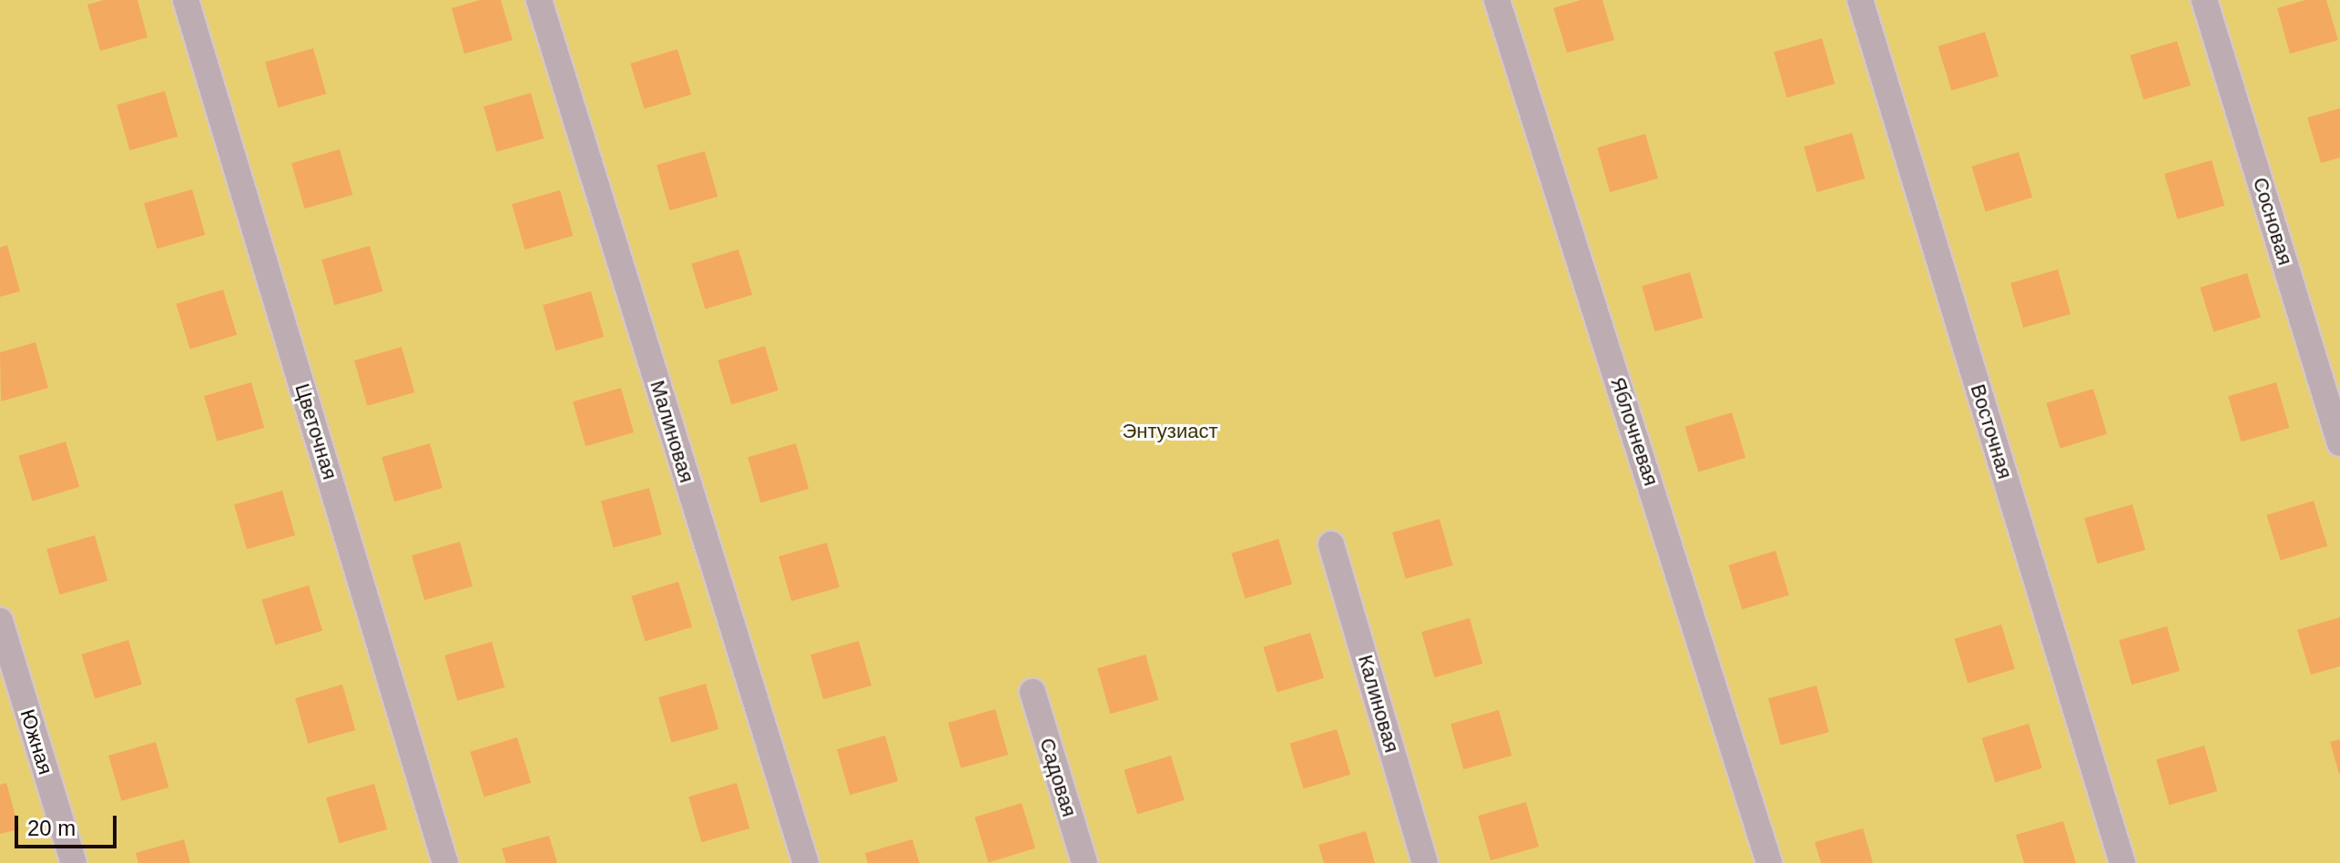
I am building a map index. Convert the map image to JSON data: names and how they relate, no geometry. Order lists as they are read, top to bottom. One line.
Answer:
{"streets":{"street":["Сосновая","Цветочная","Малиновая","Яблочневая","Восточная","Калиновая","Южная","Садовая"]},"parks":["Энтузиаст"],"scale_bar":"20 m"}
